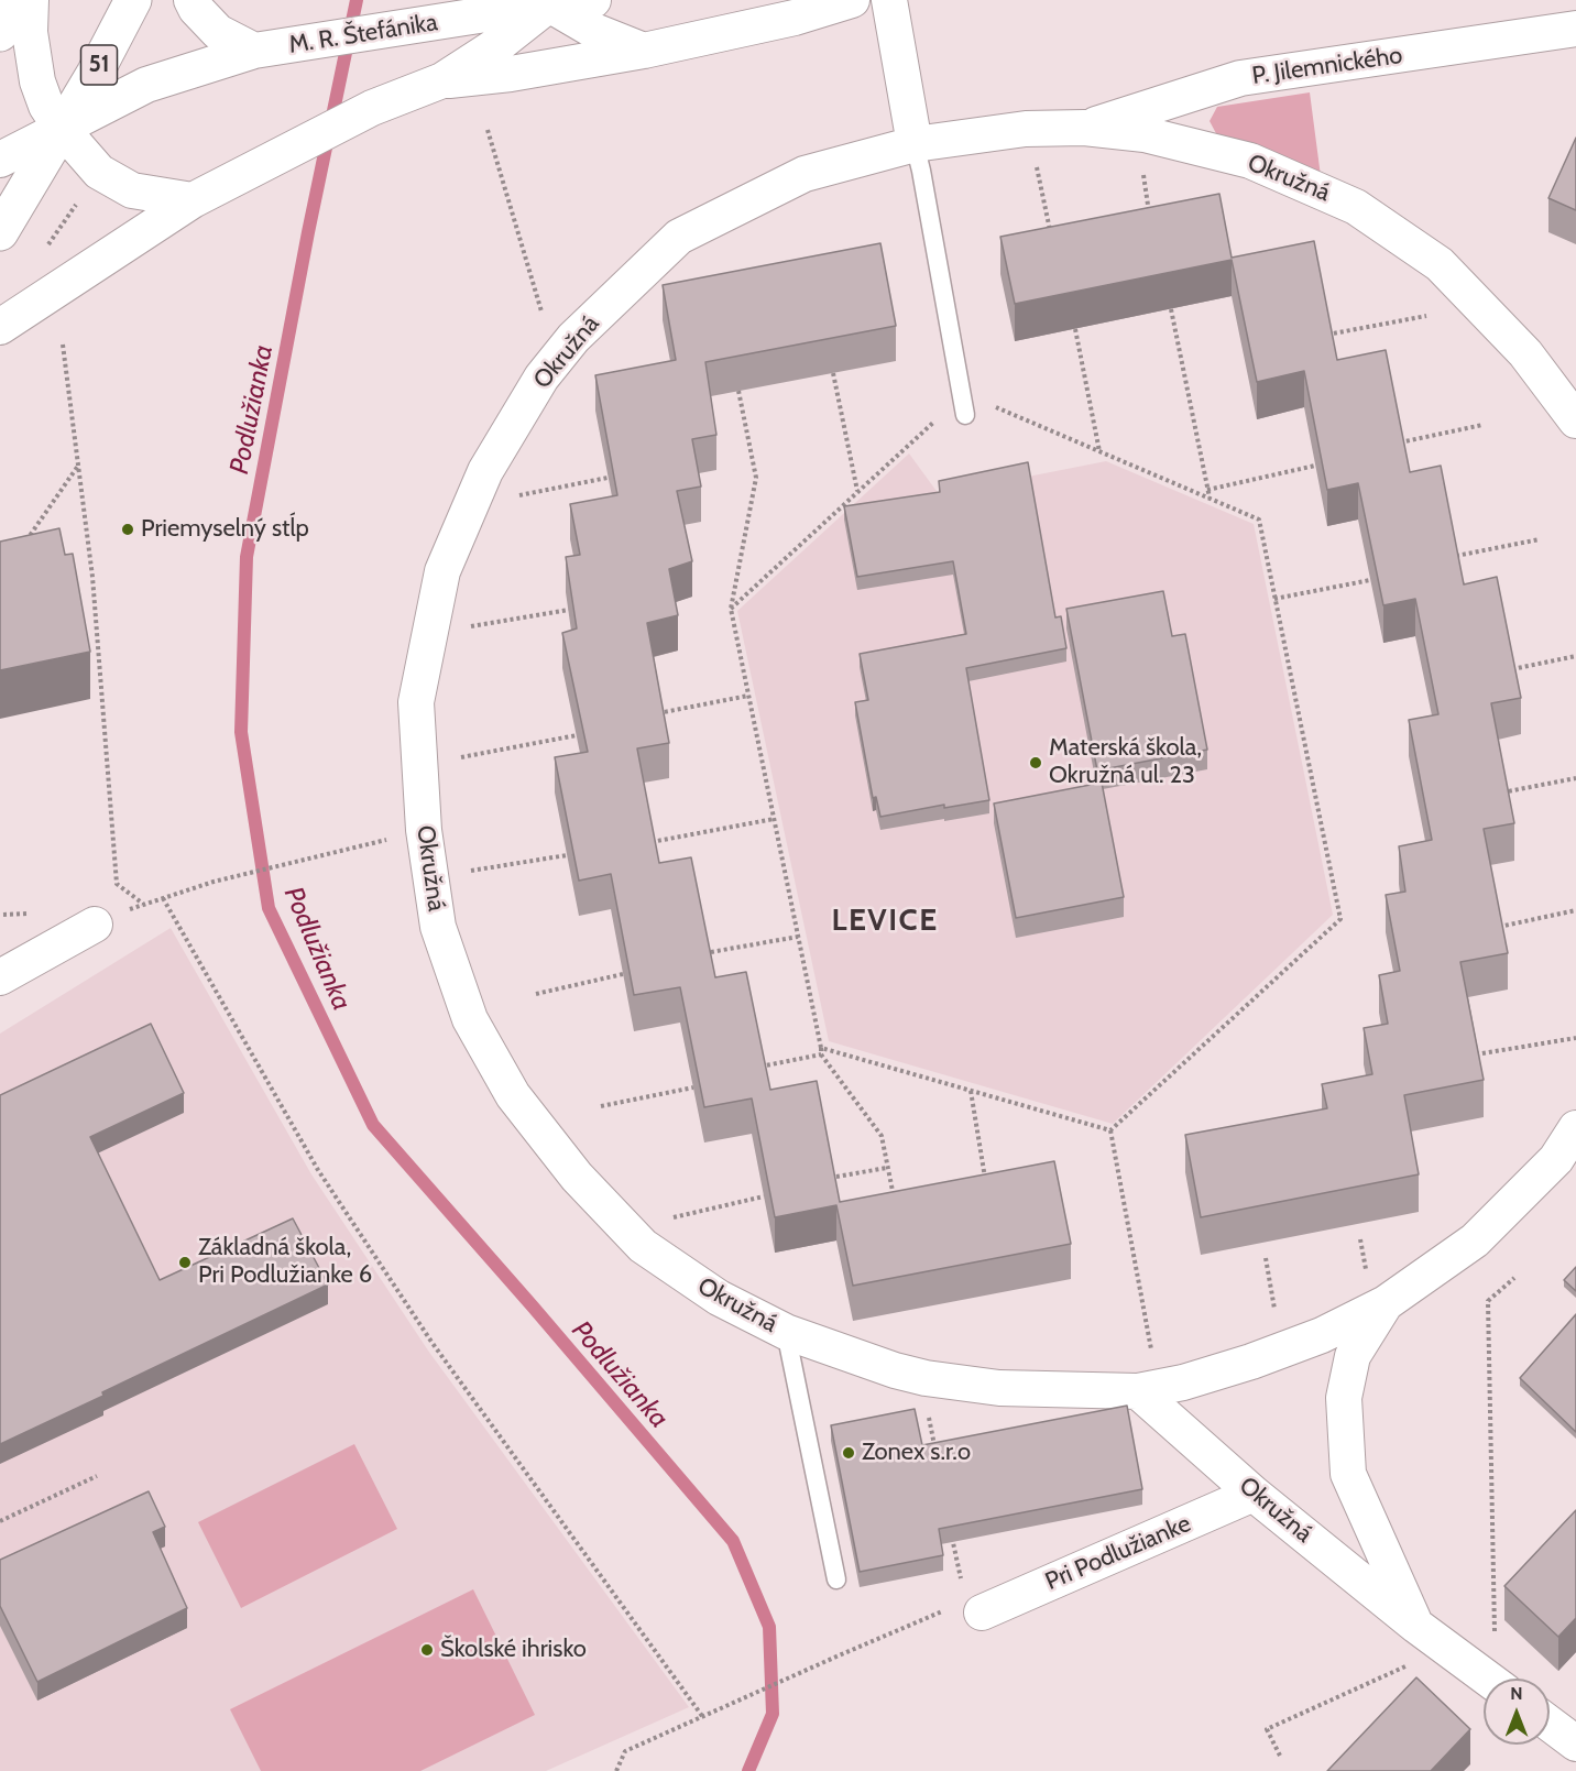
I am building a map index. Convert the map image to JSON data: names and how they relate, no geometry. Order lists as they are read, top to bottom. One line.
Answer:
{"streets":{"main road":["51"],"street":["M. R. Štefánika","P. Jilemnického","Okružná","Pri Podlužianke"]},"crossings":[["M. R. Štefánika","51"],["P. Jilemnického","Okružná"],["Okružná","Pri Podlužianke"]],"districts":["LEVICE"],"water":["Podlužianka"],"places":["Priemyselný stĺp","Materská škola, Okružná ul. 23","Základná škola, Pri Podlužianke 6","Zonex s.r.o","Školské ihrisko"],"north":"top"}
